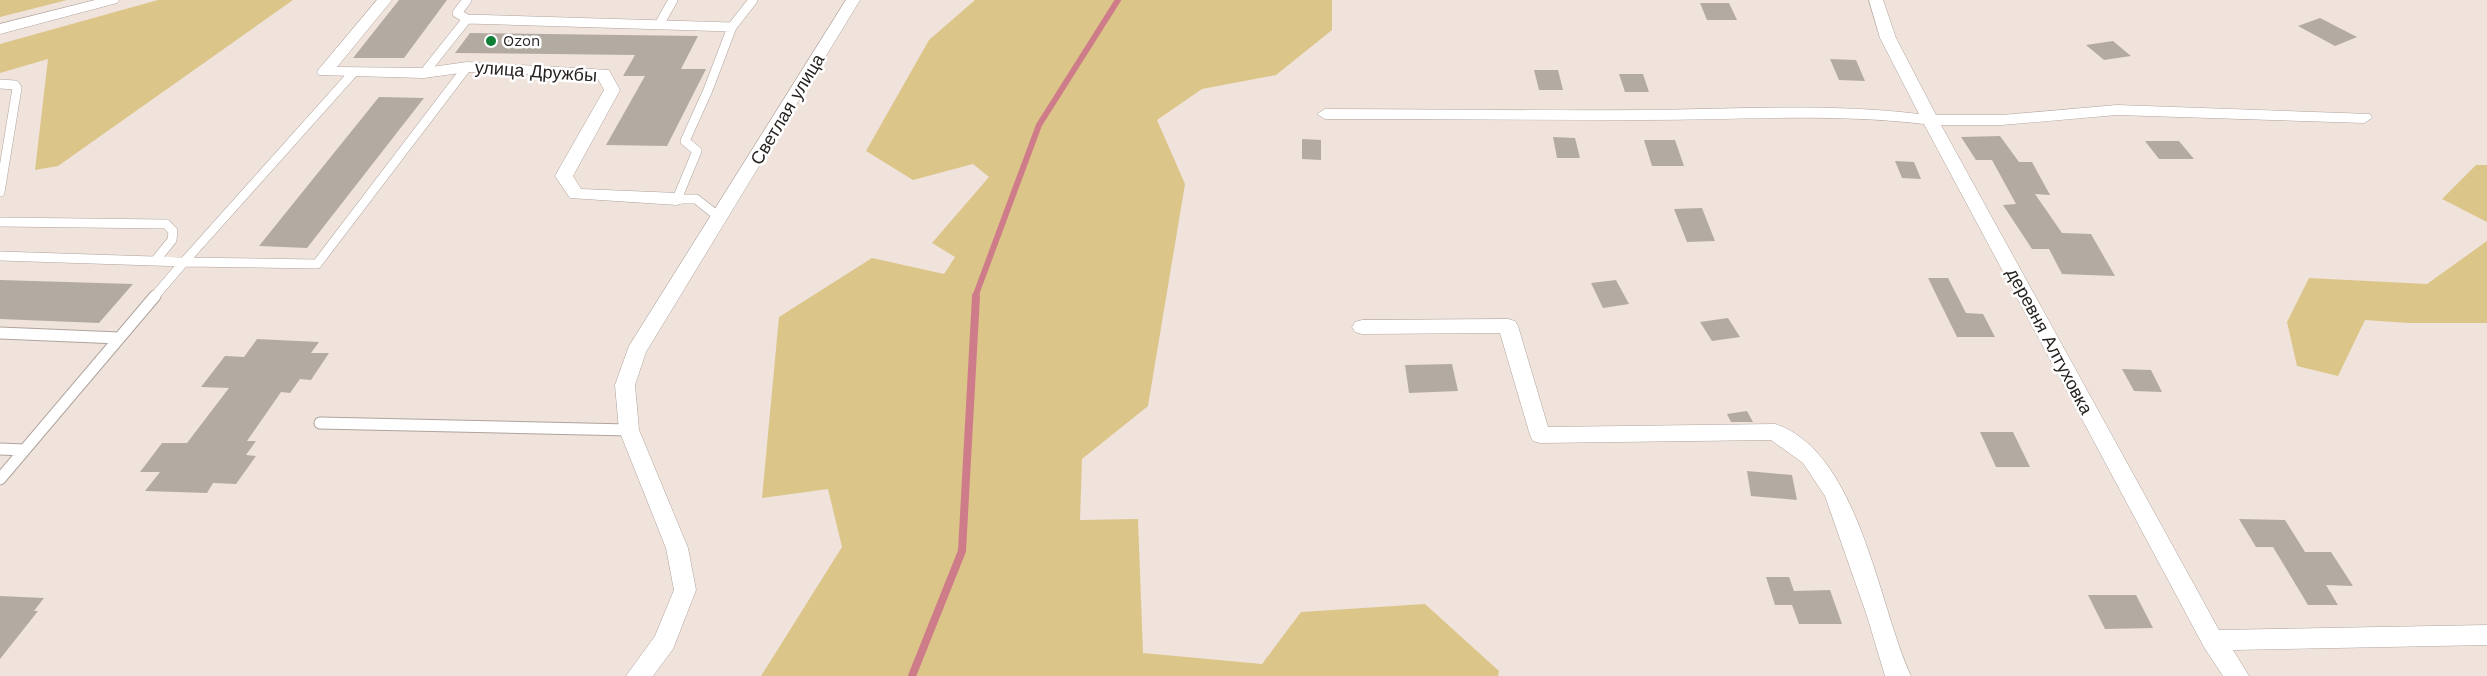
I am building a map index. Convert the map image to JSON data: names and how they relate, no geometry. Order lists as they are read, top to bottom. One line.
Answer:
{"streets":{"street":["улица Дружбы","Светлая улица","деревня Алтуховка"]},"places":["Ozon"]}
